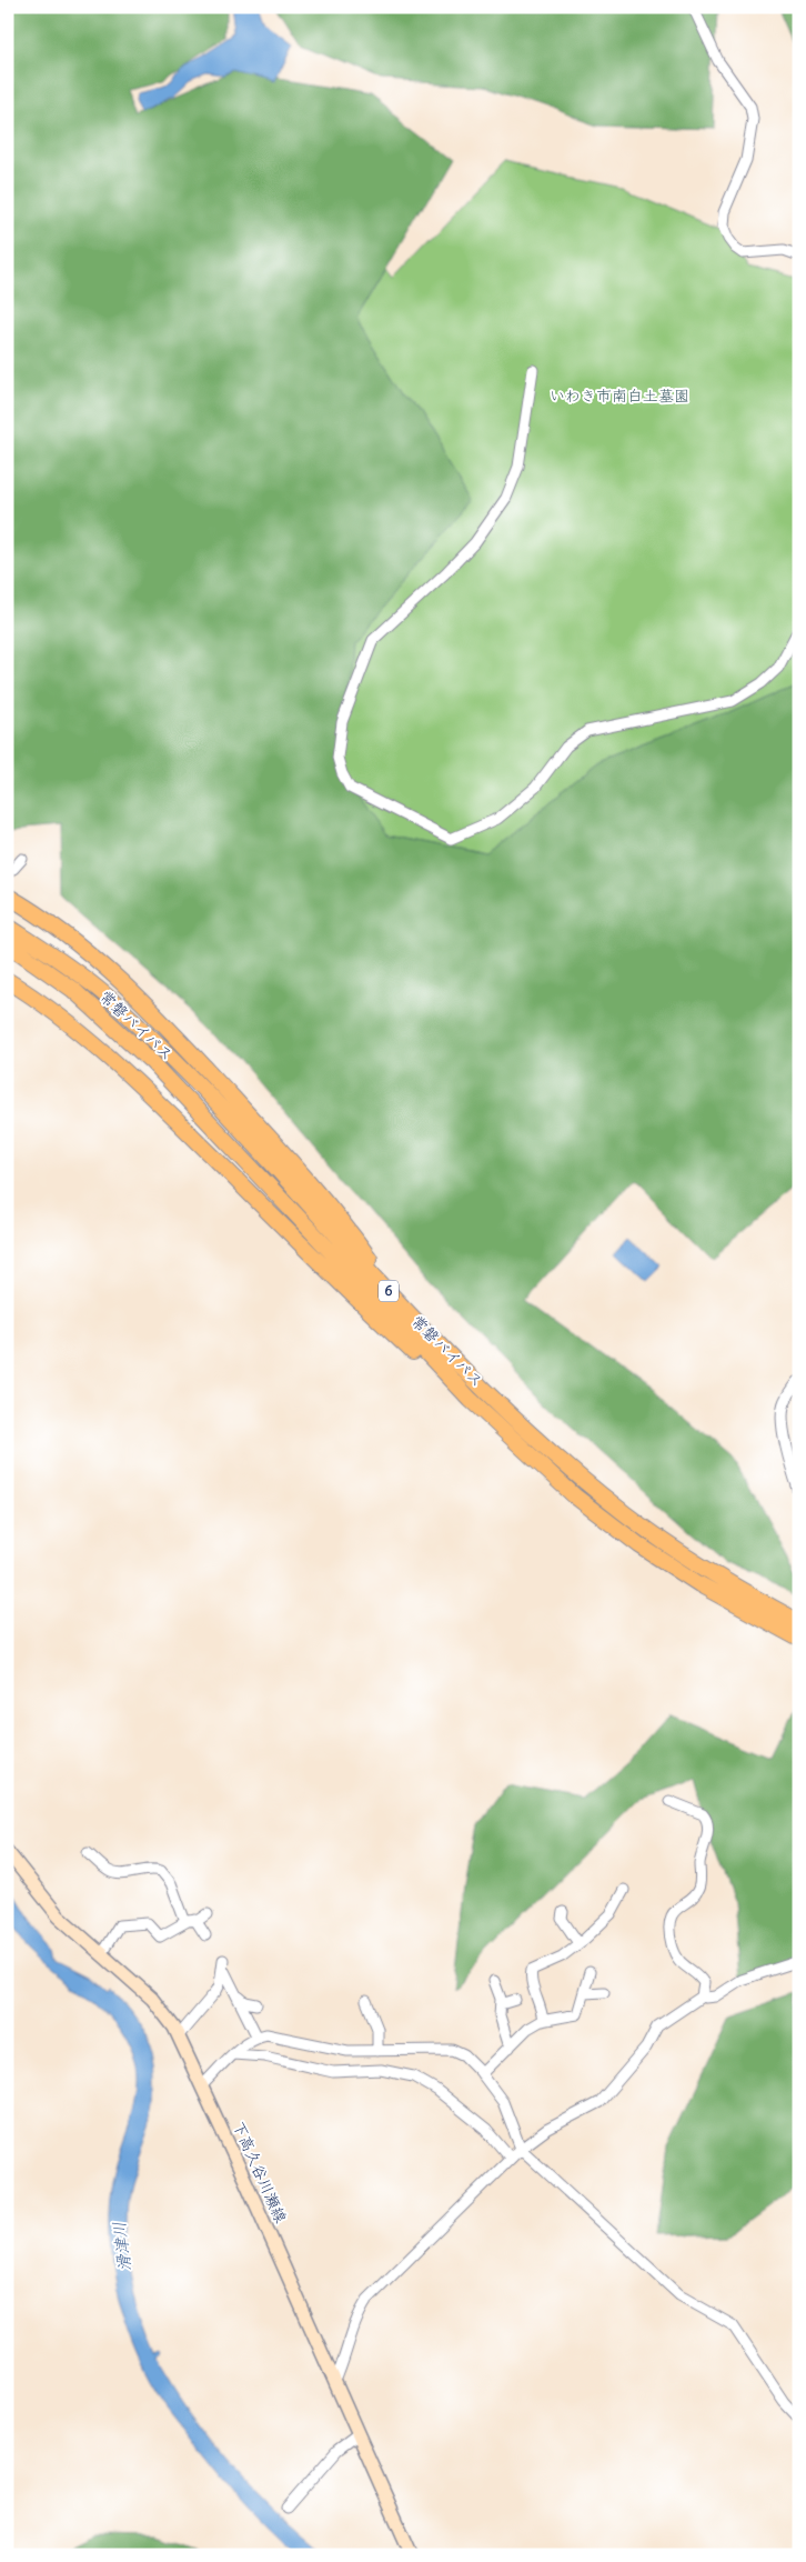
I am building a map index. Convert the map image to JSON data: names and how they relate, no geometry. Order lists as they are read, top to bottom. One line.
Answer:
{"streets":{"highway":["常磐バイパス","6"],"main road":["下高久谷川瀬線"]},"water":["滑津川"],"parks":["いわき市南白土墓園"]}
